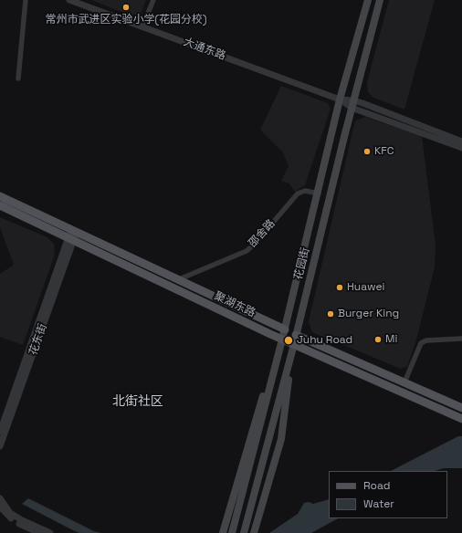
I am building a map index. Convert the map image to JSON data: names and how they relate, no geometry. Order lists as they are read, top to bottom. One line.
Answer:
{"streets":{"main road":["花园街","聚湖东路"],"street":["大通东路","邵舍路","花东街"]},"crossings":[["大通东路","花园街"],["邵舍路","花园街"],["邵舍路","聚湖东路"],["花园街","聚湖东路"],["聚湖东路","花东街"]],"districts":["北街社区"],"places":["常州市武进区实验小学(花园分校)","KFC","Huawei","Burger King","Mi","Juhu Road"],"legend":["Road","Water"]}
